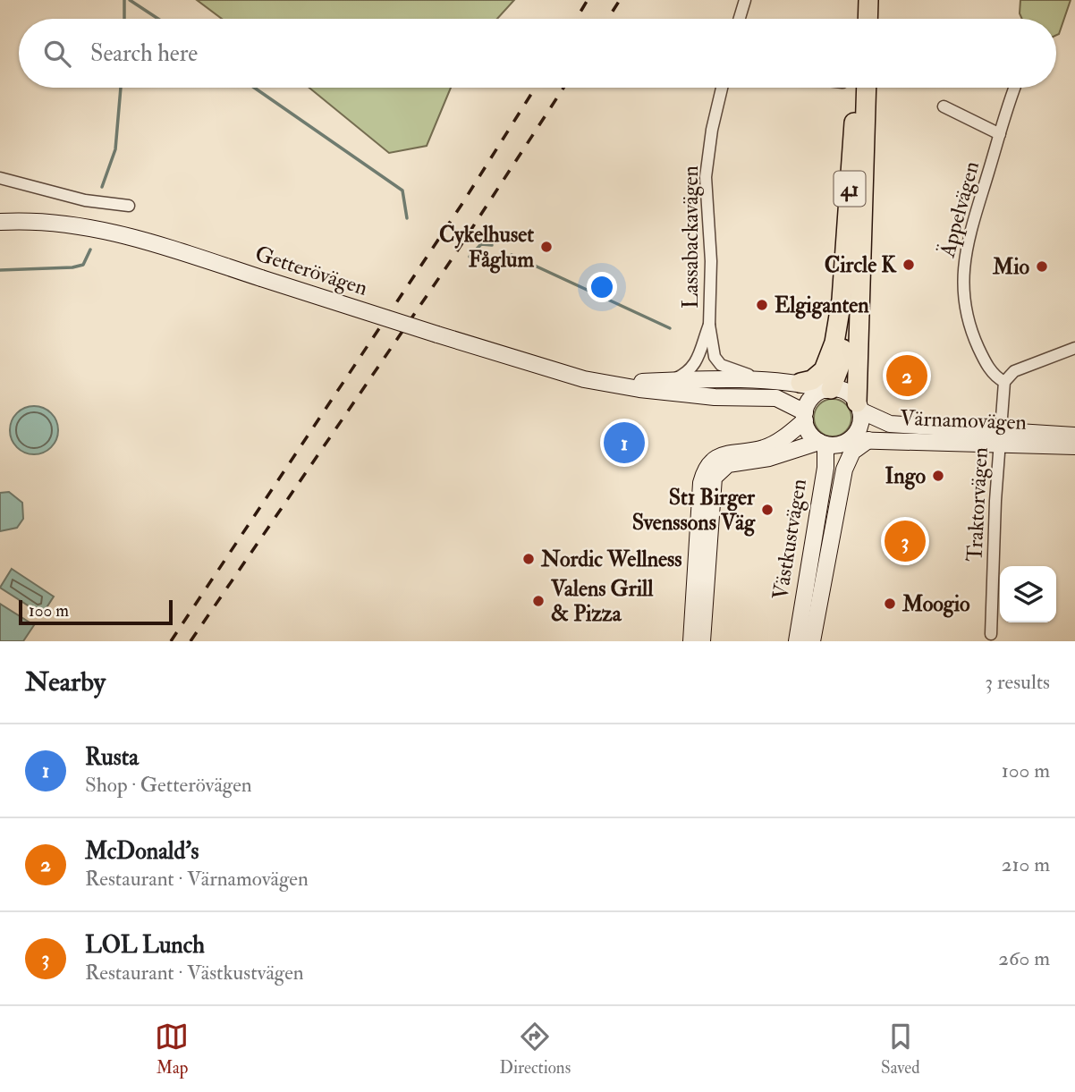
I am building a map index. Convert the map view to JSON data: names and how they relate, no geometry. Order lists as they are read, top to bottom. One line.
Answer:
{"streets":{"main road":["41"],"street":["Äppelvägen","Lassabackavägen","Getterövägen","Värnamovägen","Traktorvägen","Västkustvägen"]},"crossings":[["41","Getterövägen"],["41","Värnamovägen"],["41","Västkustvägen"],["Äppelvägen","Traktorvägen"],["Getterövägen","Värnamovägen"],["Getterövägen","Västkustvägen"],["Värnamovägen","Traktorvägen"],["Värnamovägen","Västkustvägen"]],"places":["Cykelhuset Fåglum","Circle K","Mio","Elgiganten","Ingo","St1 Birger Svenssons Väg","Nordic Wellness","Valens Grill & Pizza","Moogio"],"scale_bar":"100 m","page":{"search":"Search here","pins":["2","1","3"],"scale":"100 m","heading":["Nearby","3 results"],"list":[{"mark":"1","name":"Rusta","note":"Shop · Getterövägen","value":"100 m"},{"mark":"2","name":"McDonald's","note":"Restaurant · Värnamovägen","value":"210 m"},{"mark":"3","name":"LOL Lunch","note":"Restaurant · Västkustvägen","value":"260 m"}],"nav":["Map","Directions","Saved"]}}
